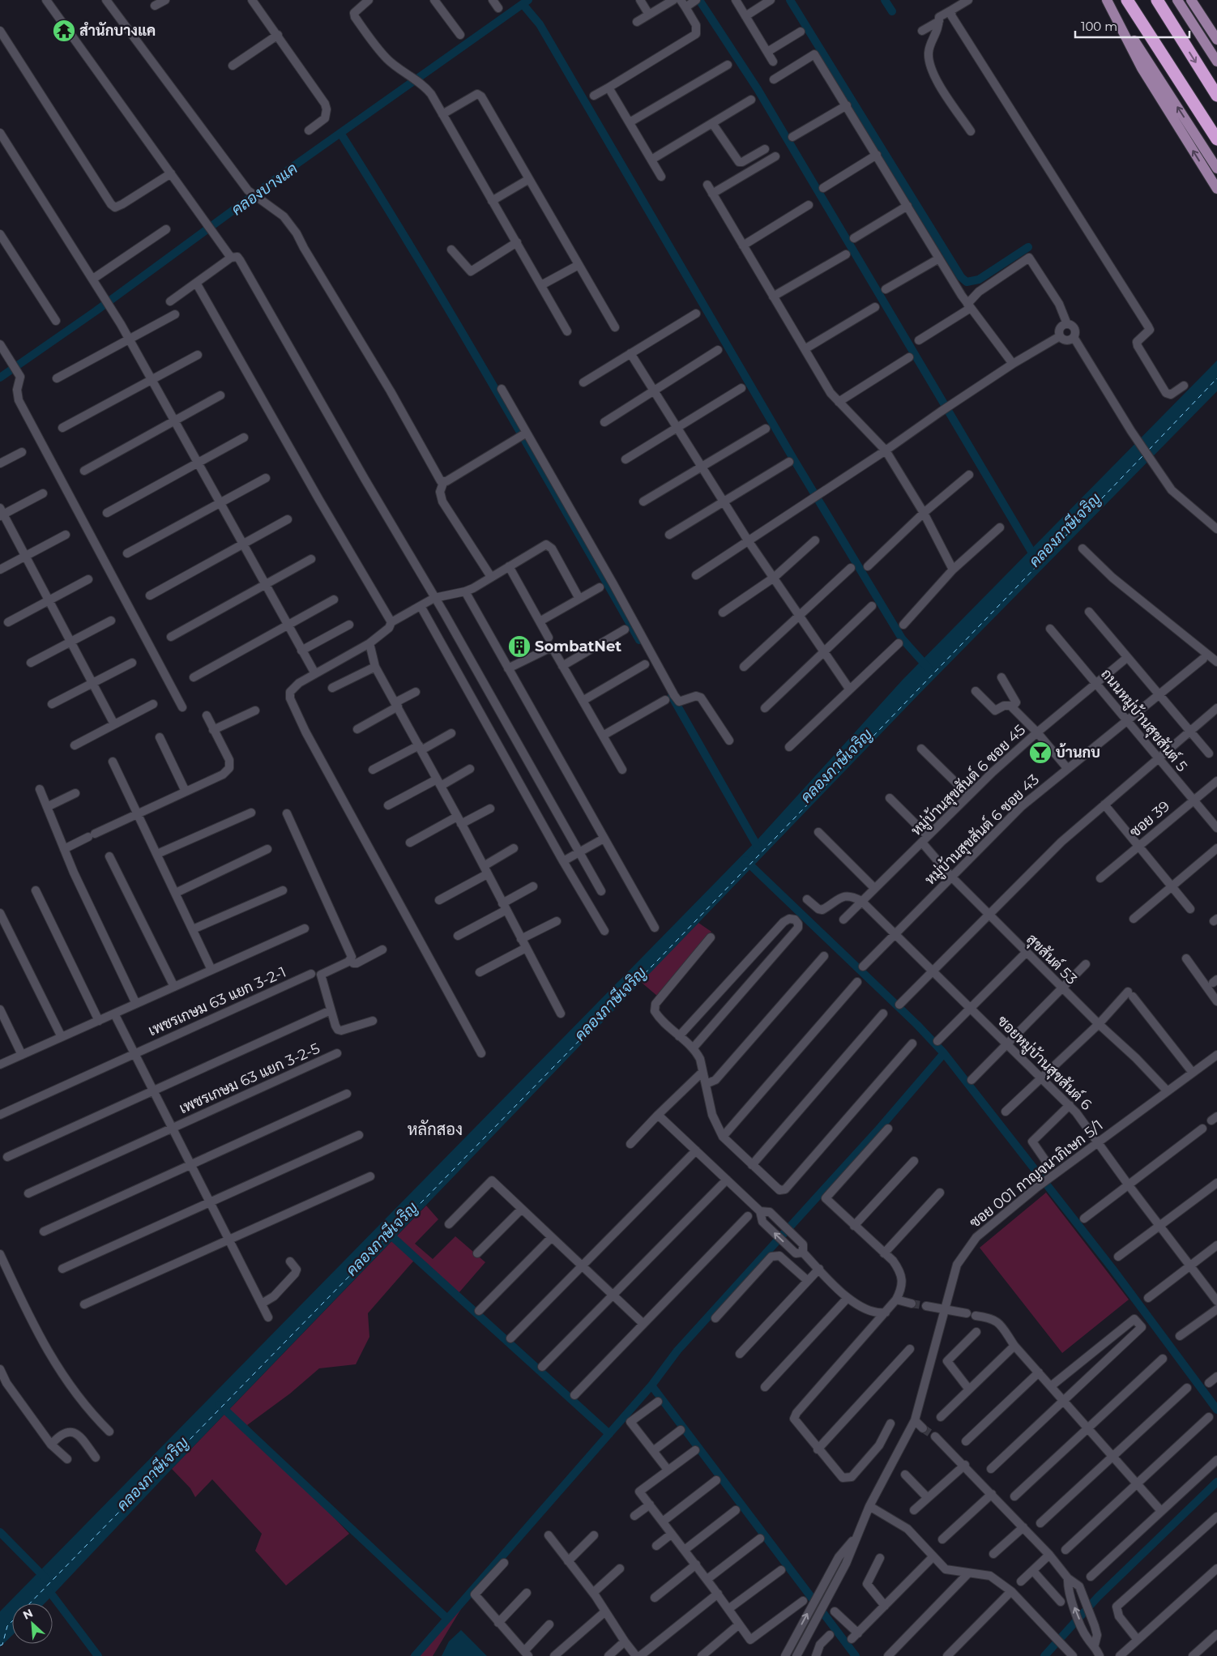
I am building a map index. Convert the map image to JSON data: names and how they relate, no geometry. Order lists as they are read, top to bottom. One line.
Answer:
{"streets":{"street":["ถนนหมู่บ้านสุขสันต์ 5","หมู่บ้านสุขสันต์ 6 ซอย 45","ซอย 39","หมู่บ้านสุขสันต์ 6 ซอย 43","สุขสันต์ 53","เพชรเกษม 63 แยก 3-2-1","ซอยหมู่บ้านสุขสันต์ 6","เพชรเกษม 63 แยก 3-2-5","ซอย 001 กาญจนาภิเษก 5/1"]},"crossings":[["ถนนหมู่บ้านสุขสันต์ 5","หมู่บ้านสุขสันต์ 6 ซอย 45"],["ถนนหมู่บ้านสุขสันต์ 5","ซอย 39"],["ถนนหมู่บ้านสุขสันต์ 5","หมู่บ้านสุขสันต์ 6 ซอย 43"],["หมู่บ้านสุขสันต์ 6 ซอย 45","สุขสันต์ 53"],["หมู่บ้านสุขสันต์ 6 ซอย 45","ซอยหมู่บ้านสุขสันต์ 6"],["หมู่บ้านสุขสันต์ 6 ซอย 43","สุขสันต์ 53"],["หมู่บ้านสุขสันต์ 6 ซอย 43","ซอยหมู่บ้านสุขสันต์ 6"],["สุขสันต์ 53","ซอย 001 กาญจนาภิเษก 5/1"],["ซอยหมู่บ้านสุขสันต์ 6","ซอย 001 กาญจนาภิเษก 5/1"]],"districts":["หลักสอง"],"water":["คลองบางแค","คลองภาษีเจริญ"],"places":{"temple":["สำนักบางแค"],"building":["SombatNet"],"bar":["บ้านกบ"]},"scale_bar":"100 m","north":"top left"}
